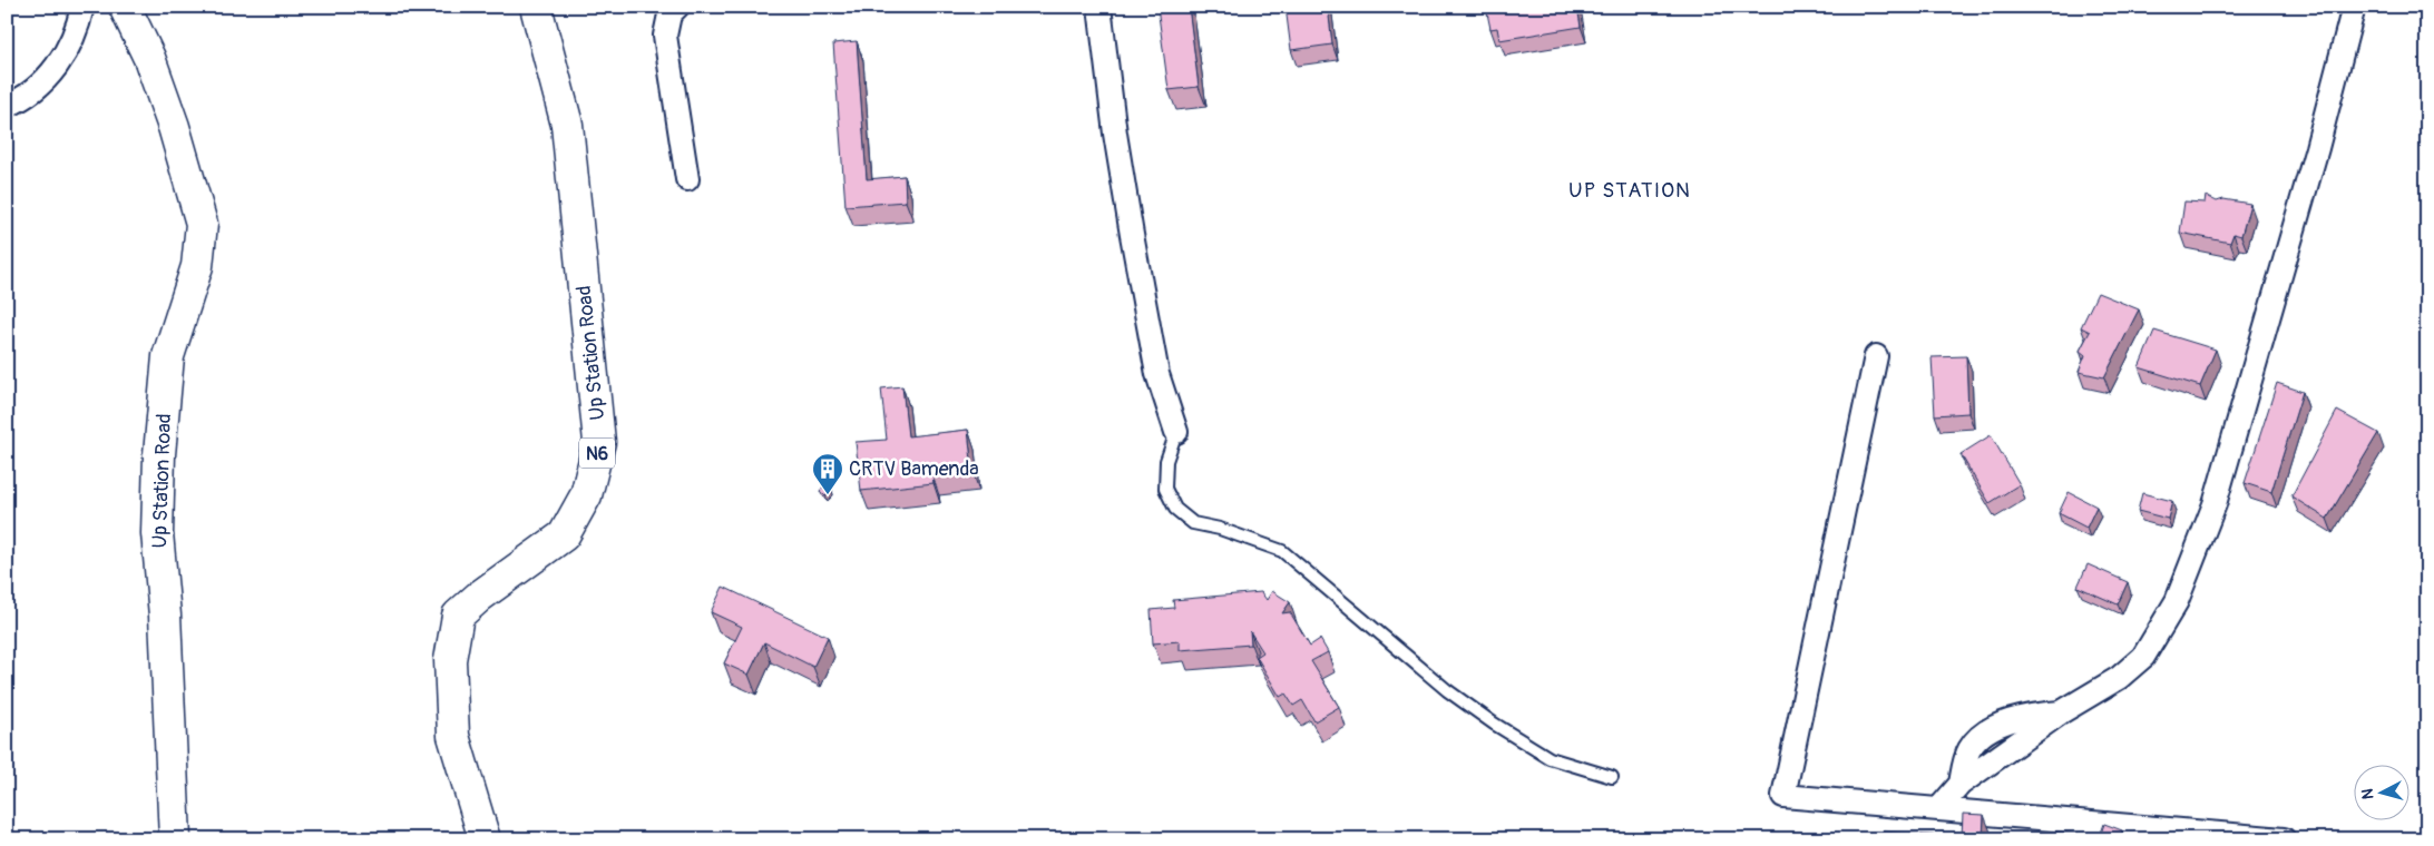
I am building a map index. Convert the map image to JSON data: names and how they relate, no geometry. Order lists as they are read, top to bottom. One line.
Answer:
{"streets":{"highway":["Up Station Road","N6"]},"districts":["UP STATION"],"places":{"building":["CRTV Bamenda"]},"north":"left"}
